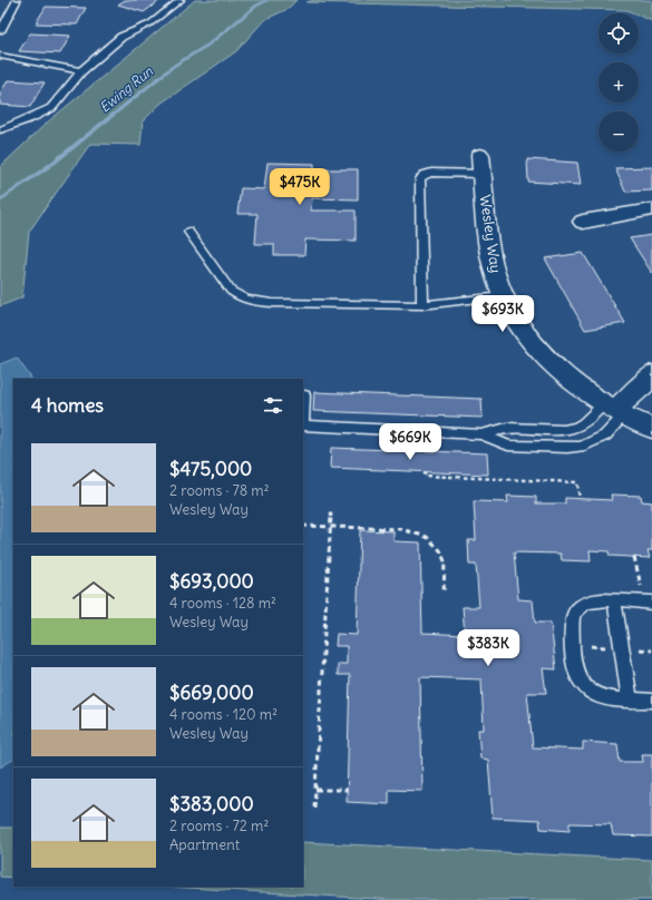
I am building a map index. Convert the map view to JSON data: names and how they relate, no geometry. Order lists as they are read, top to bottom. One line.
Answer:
{"streets":{"street":["Wesley Way"]},"water":["Ewing Run"],"page":{"map_buttons":["+","−"],"price":["$475K","$693K","$669K","$383K"],"heading":"4 homes","list":[{"name":"$475,000","note":"2 rooms · 78 m² · Wesley Way"},{"name":"$693,000","note":"4 rooms · 128 m² · Wesley Way"},{"name":"$669,000","note":"4 rooms · 120 m² · Wesley Way"},{"name":"$383,000","note":"2 rooms · 72 m² · Apartment"}]}}
